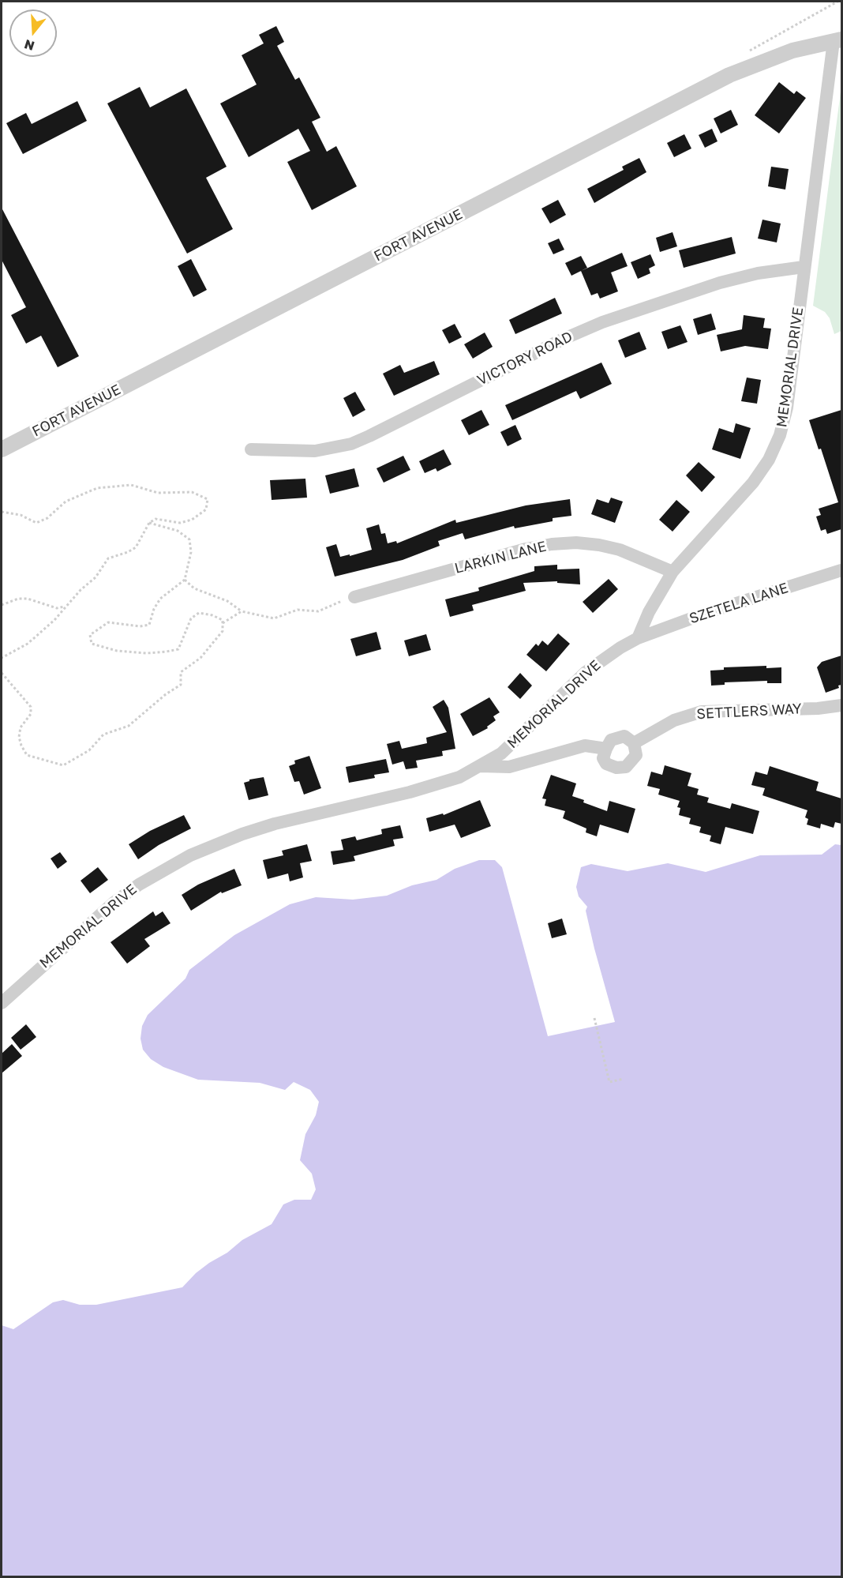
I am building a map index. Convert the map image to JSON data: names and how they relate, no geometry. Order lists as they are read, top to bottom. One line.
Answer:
{"streets":{"street":["FORT AVENUE","VICTORY ROAD","MEMORIAL DRIVE","LARKIN LANE","SZETELA LANE","SETTLERS WAY"]},"crossings":[["FORT AVENUE","MEMORIAL DRIVE"],["VICTORY ROAD","MEMORIAL DRIVE"],["MEMORIAL DRIVE","LARKIN LANE"],["MEMORIAL DRIVE","SZETELA LANE"]],"north":"bottom"}
